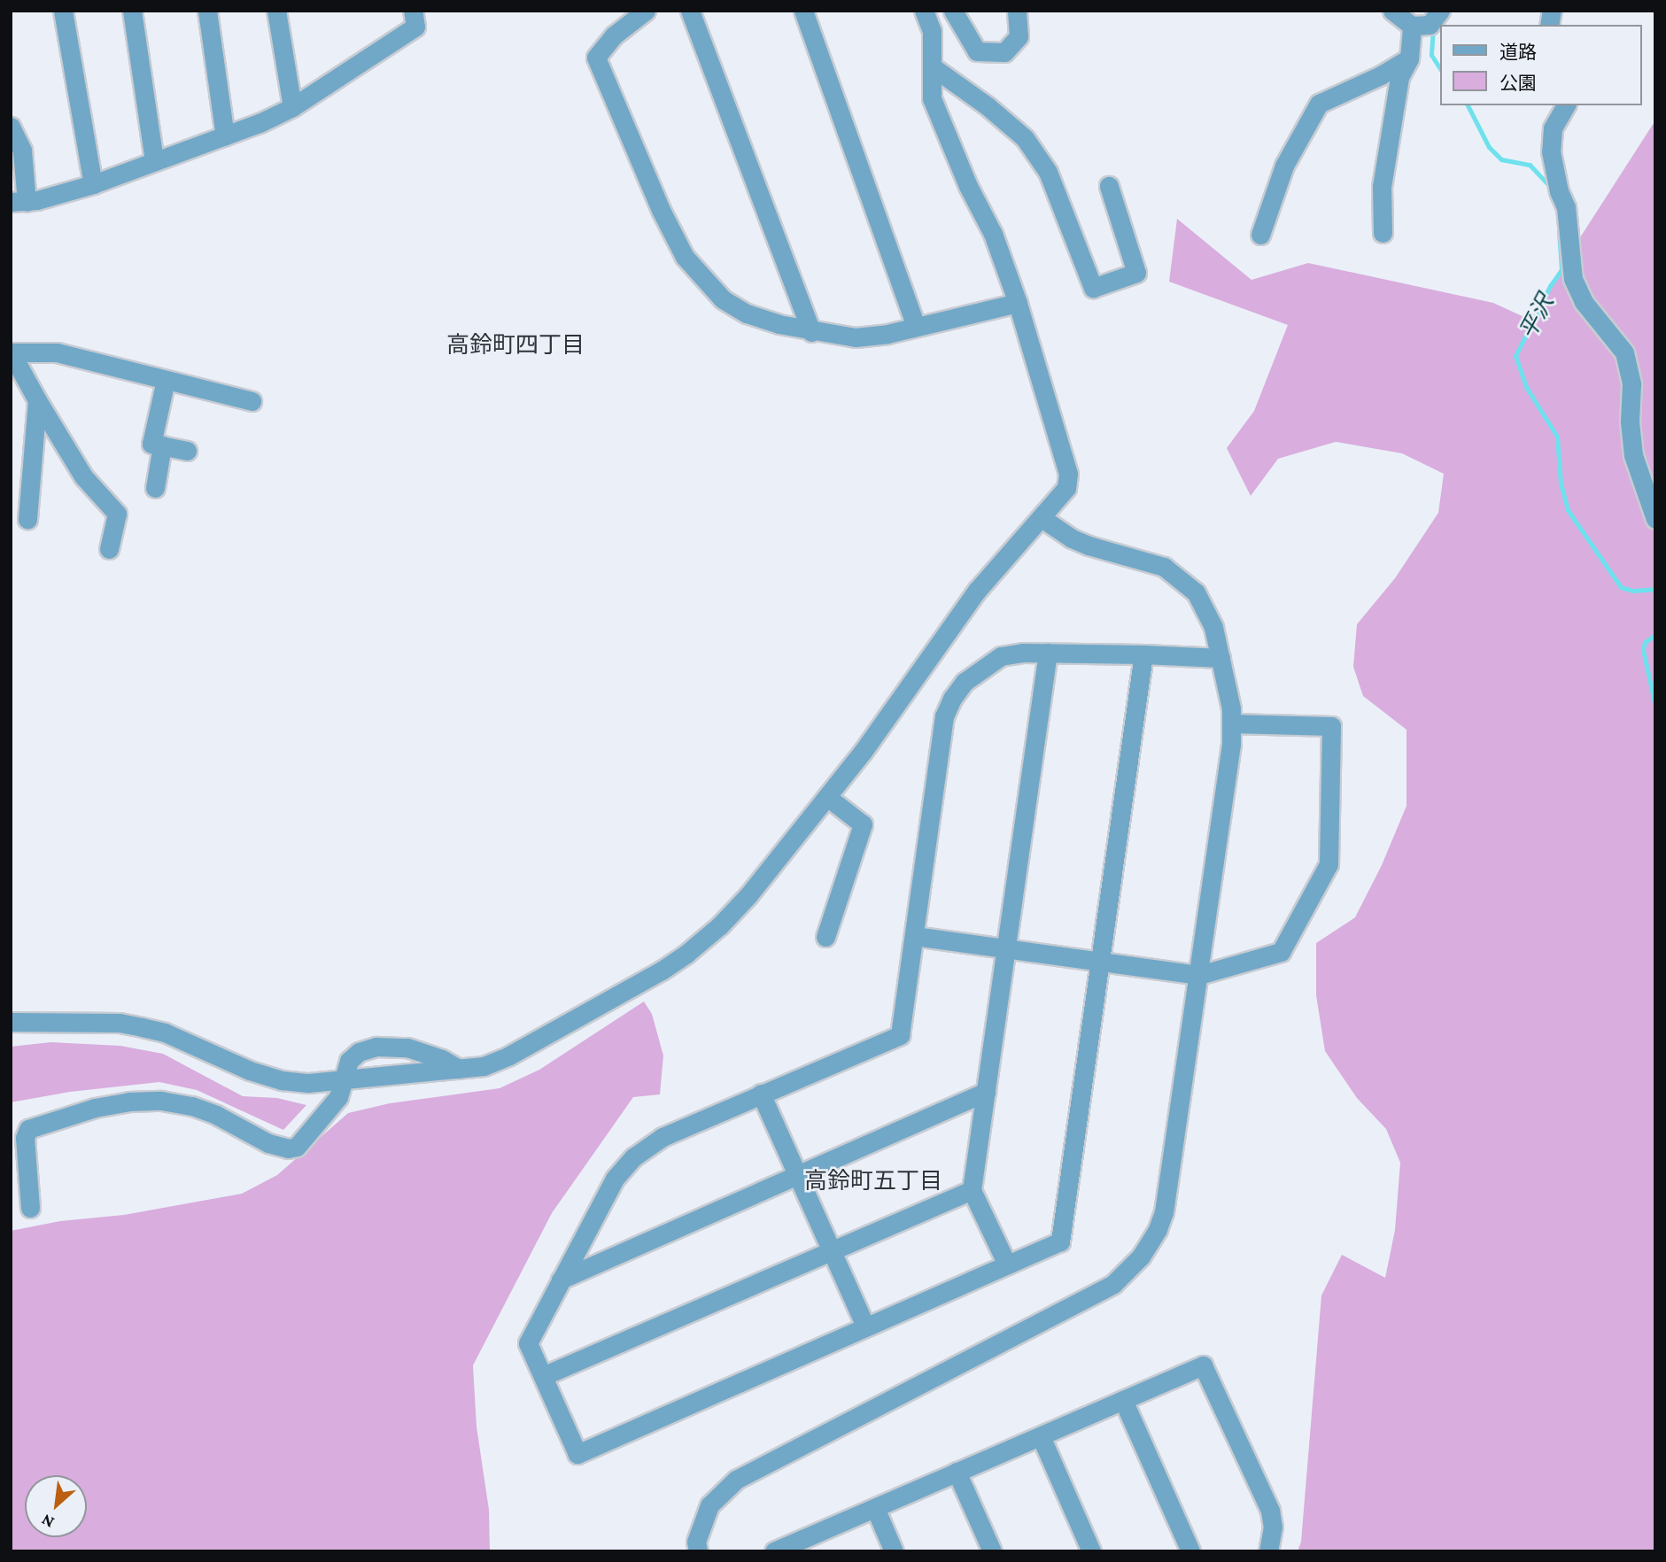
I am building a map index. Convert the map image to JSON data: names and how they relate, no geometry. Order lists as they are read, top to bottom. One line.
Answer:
{"districts":["高鈴町四丁目","高鈴町五丁目"],"water":["平沢"],"legend":["道路","公園"],"north":"bottom left"}
